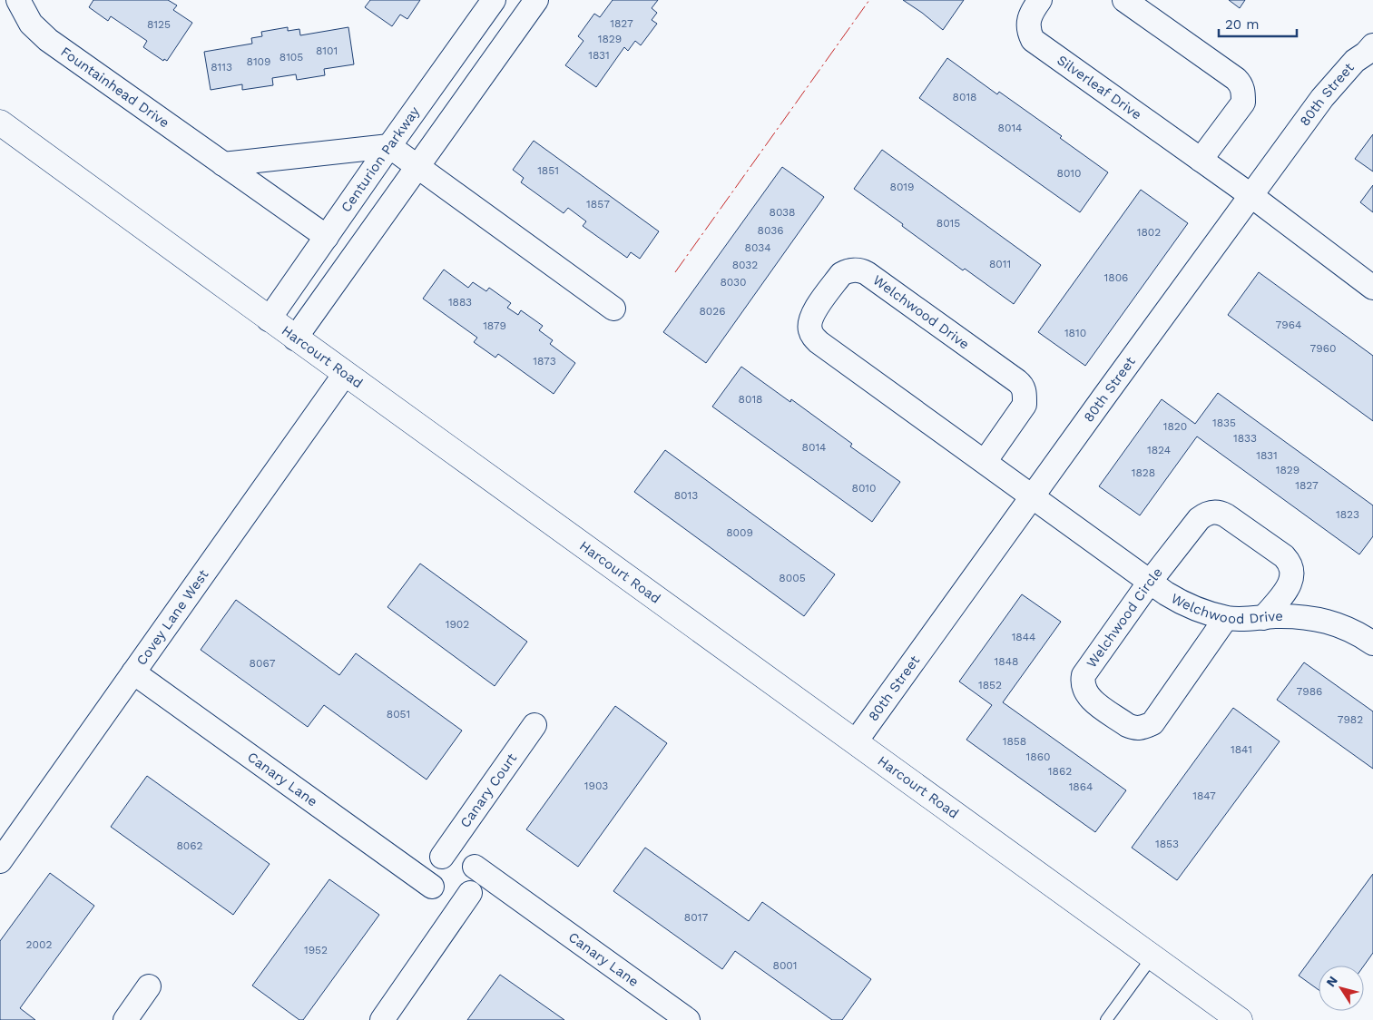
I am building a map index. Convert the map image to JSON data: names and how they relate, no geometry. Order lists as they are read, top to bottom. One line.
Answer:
{"streets":{"street":["Fountainhead Drive","Silverleaf Drive","80th Street","Centurion Parkway","Welchwood Drive","Harcourt Road","Covey Lane West","Welchwood Circle","Canary Lane","Canary Court"]},"crossings":[["Fountainhead Drive","Centurion Parkway"],["Silverleaf Drive","80th Street"],["80th Street","Welchwood Drive"],["80th Street","Harcourt Road"],["Centurion Parkway","Harcourt Road"],["Welchwood Drive","Welchwood Circle"],["Harcourt Road","Covey Lane West"],["Covey Lane West","Canary Lane"],["Canary Lane","Canary Court"]],"house_numbers":["1827","8125","1829","8101","1831","8105","8109","8113","8018","8014","1851","8010","8019","1857","8038","8015","8036","1802","8034","8011","8032","1806","8030","1883","8026","7964","1879","1810","7960","1873","8018","1835","1820","1833","8014","1824","1831","1829","1828","1827","8010","8013","1823","8009","8005","1902","1844","1848","8067","1852","7986","8051","7982","1858","1841","1860","1862","1903","1864","1847","1853","8062","8017","2002","1952","8001"],"scale_bar":"20 m","north":"top left"}
